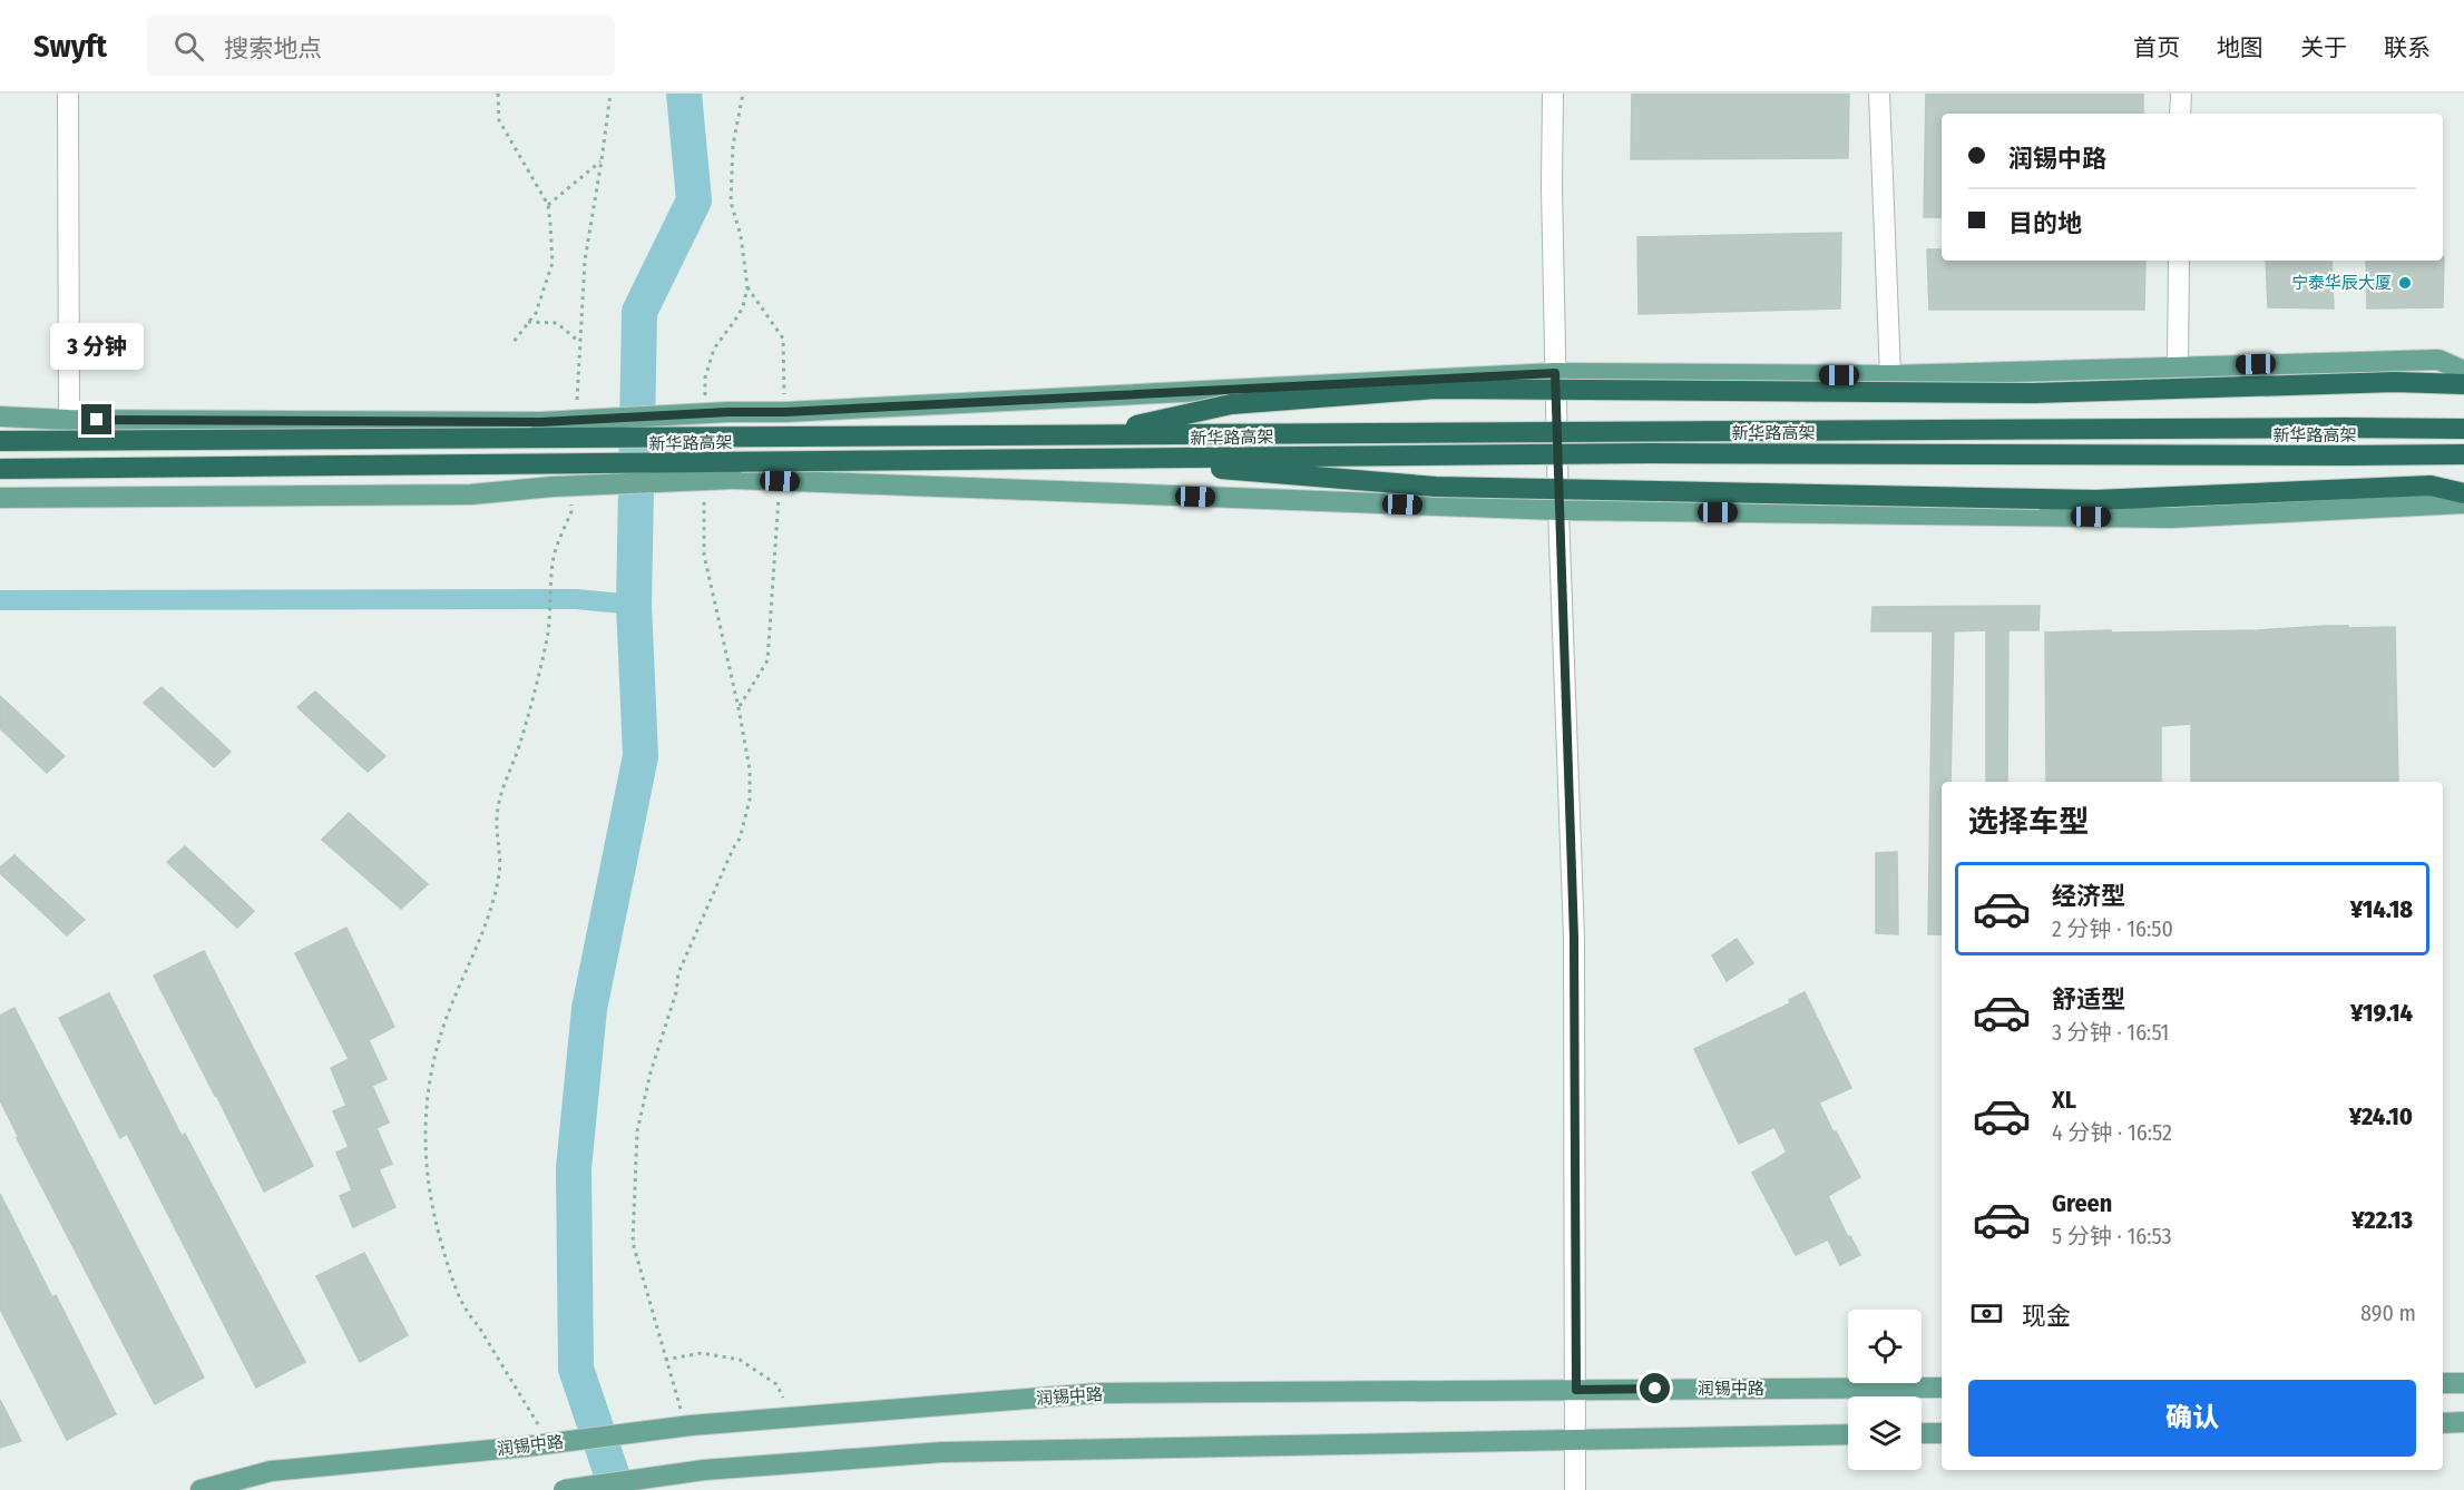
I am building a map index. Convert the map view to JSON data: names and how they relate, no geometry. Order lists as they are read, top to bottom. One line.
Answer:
{"streets":{"highway":["新华路高架"],"main road":["润锡中路"]},"places":["宁泰华辰大厦"],"page":{"header":"Swyft","search":"搜索地点","nav":["首页","地图","关于","联系"],"banner":["润锡中路","目的地"],"bubble":"3 分钟","heading":"选择车型","list":[{"name":"经济型","note":"2 分钟 · 16:50","value":"¥14.18"},{"name":"舒适型","note":"3 分钟 · 16:51","value":"¥19.14"},{"name":"XL","note":"4 分钟 · 16:52","value":"¥24.10"},{"name":"Green","note":"5 分钟 · 16:53","value":"¥22.13"}],"pay":["现金","890 m"],"buttons":"确认"}}
